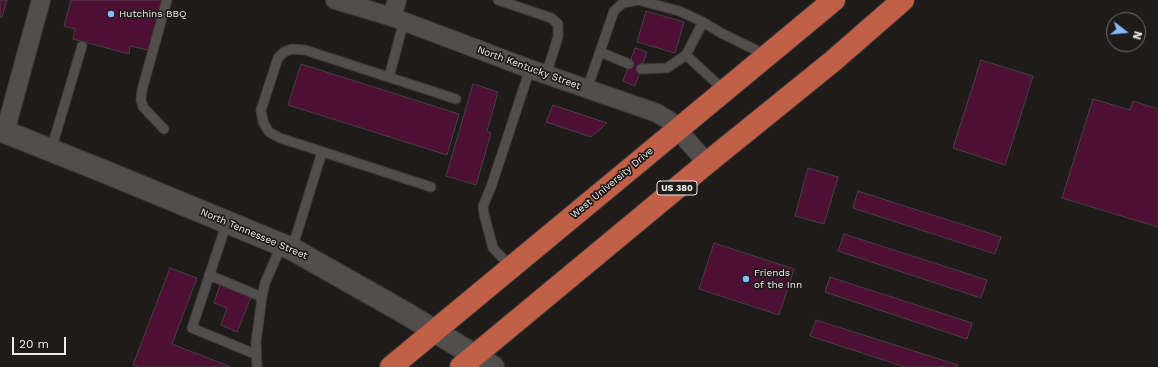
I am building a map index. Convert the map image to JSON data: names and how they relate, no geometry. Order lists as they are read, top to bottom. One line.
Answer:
{"streets":{"highway":["West University Drive","US 380"],"street":["North Kentucky Street","North Tennessee Street"]},"crossings":[["North Kentucky Street","West University Drive"],["North Kentucky Street","US 380"],["West University Drive","North Tennessee Street"],["US 380","North Tennessee Street"]],"places":["Hutchins BBQ","Friends of the Inn"],"scale_bar":"20 m","north":"right"}
